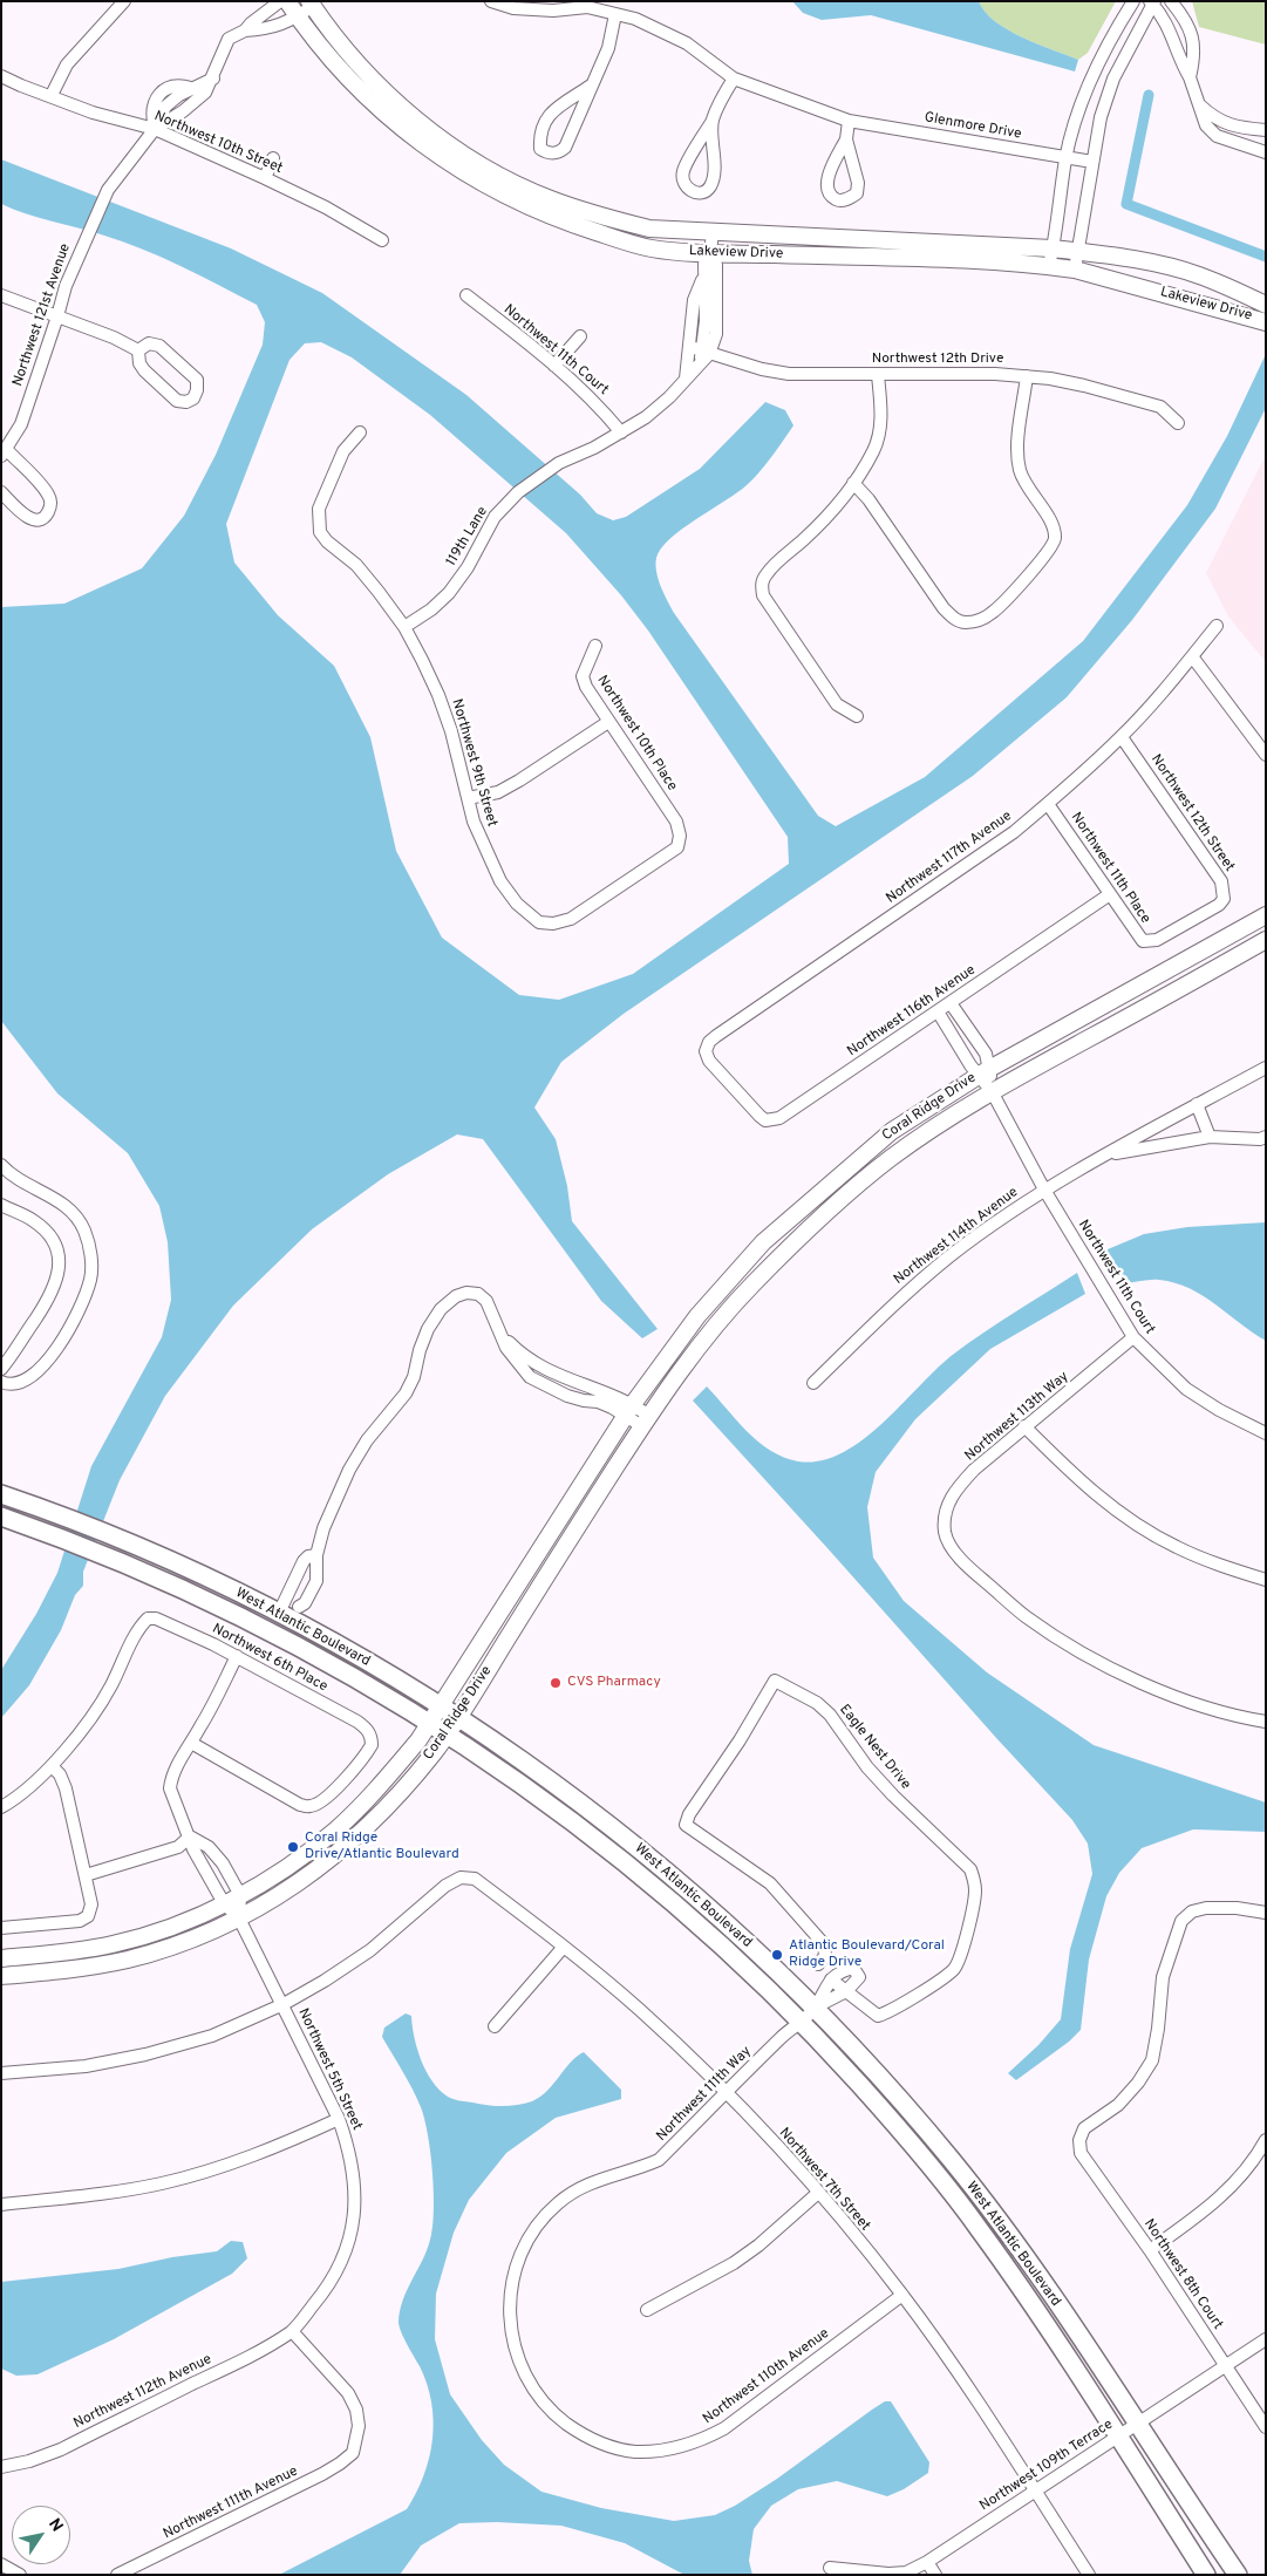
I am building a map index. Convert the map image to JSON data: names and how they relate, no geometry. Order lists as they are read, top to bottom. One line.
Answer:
{"streets":{"main road":["Lakeview Drive","Coral Ridge Drive","West Atlantic Boulevard"],"street":["Glenmore Drive","Northwest 10th Street","Northwest 121st Avenue","Northwest 11th Court","Northwest 12th Drive","119th Lane","Northwest 10th Place","Northwest 9th Street","Northwest 12th Street","Northwest 117th Avenue","Northwest 11th Place","Northwest 116th Avenue","Northwest 114th Avenue","Northwest 113th Way","Northwest 6th Place","Eagle Nest Drive","Northwest 5th Street","Northwest 111th Way","Northwest 7th Street","Northwest 8th Court","Northwest 110th Avenue","Northwest 112th Avenue","Northwest 109th Terrace","Northwest 111th Avenue"]},"crossings":[["Northwest 10th Street","Northwest 121st Avenue"],["Northwest 11th Court","119th Lane"],["Northwest 11th Court","Northwest 116th Avenue"],["Northwest 11th Court","Coral Ridge Drive"],["Northwest 11th Court","Northwest 114th Avenue"],["Northwest 11th Court","Northwest 113th Way"],["Northwest 12th Drive","119th Lane"],["119th Lane","Northwest 9th Street"],["Northwest 10th Place","Northwest 9th Street"],["Northwest 12th Street","Northwest 117th Avenue"],["Northwest 12th Street","Northwest 11th Place"],["Northwest 117th Avenue","Northwest 11th Place"],["Northwest 117th Avenue","Northwest 116th Avenue"],["Northwest 11th Place","Northwest 116th Avenue"],["Coral Ridge Drive","West Atlantic Boulevard"],["Coral Ridge Drive","Northwest 5th Street"],["West Atlantic Boulevard","Northwest 111th Way"],["West Atlantic Boulevard","Northwest 109th Terrace"],["Northwest 6th Place","Northwest 5th Street"],["Northwest 5th Street","Northwest 7th Street"],["Northwest 5th Street","Northwest 112th Avenue"],["Northwest 5th Street","Northwest 111th Avenue"],["Northwest 111th Way","Northwest 7th Street"],["Northwest 111th Way","Northwest 110th Avenue"],["Northwest 7th Street","Northwest 110th Avenue"],["Northwest 7th Street","Northwest 109th Terrace"],["Northwest 8th Court","Northwest 109th Terrace"],["Northwest 112th Avenue","Northwest 111th Avenue"]],"places":["CVS Pharmacy","Coral Ridge Drive/Atlantic Boulevard","Atlantic Boulevard/Coral Ridge Drive"],"north":"top right"}
